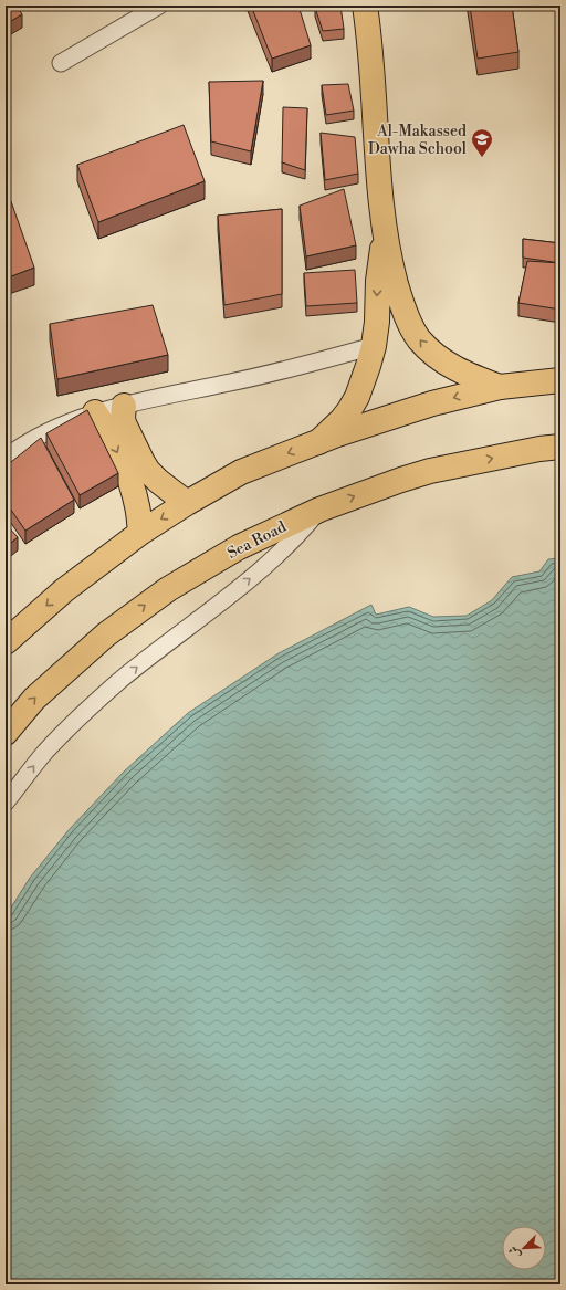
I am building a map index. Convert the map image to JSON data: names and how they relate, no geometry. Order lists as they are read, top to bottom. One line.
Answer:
{"streets":{"main road":["Sea Road"]},"places":{"school or university":["Al-Makassed Dawha School"]},"north":"bottom left"}
